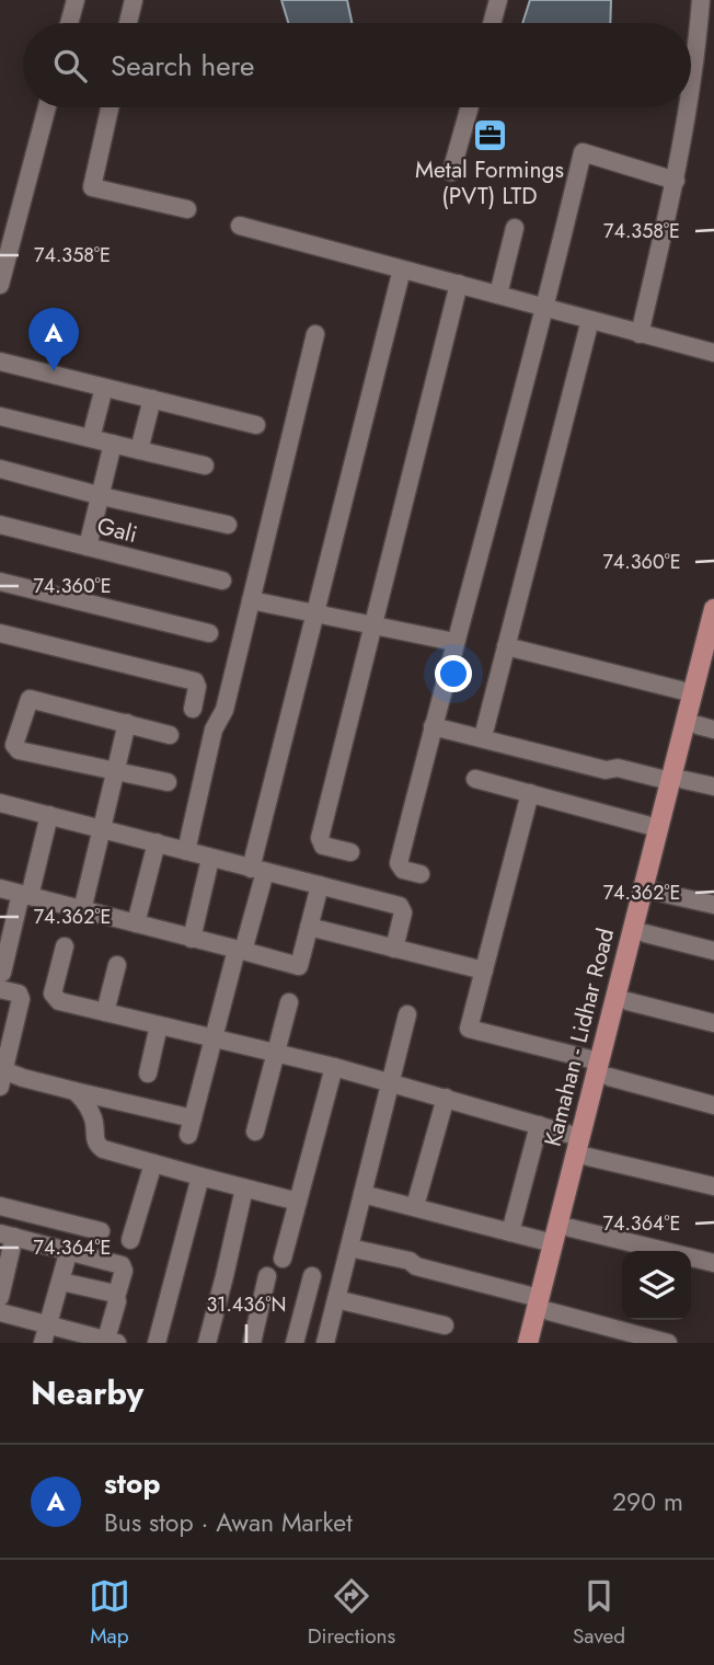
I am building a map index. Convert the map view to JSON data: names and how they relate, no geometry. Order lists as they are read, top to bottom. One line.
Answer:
{"streets":{"main road":["Kamahan - Lidhar Road"],"street":["Gali"]},"places":{"office":["Metal Formings (PVT) LTD"]},"page":{"search":"Search here","pins":"A","heading":"Nearby","list":[{"mark":"A","name":"stop","note":"Bus stop · Awan Market","value":"290 m"}],"nav":["Map","Directions","Saved"]},"coordinates":["74.358°E","74.360°E","74.362°E","74.364°E","31.436°N"]}
